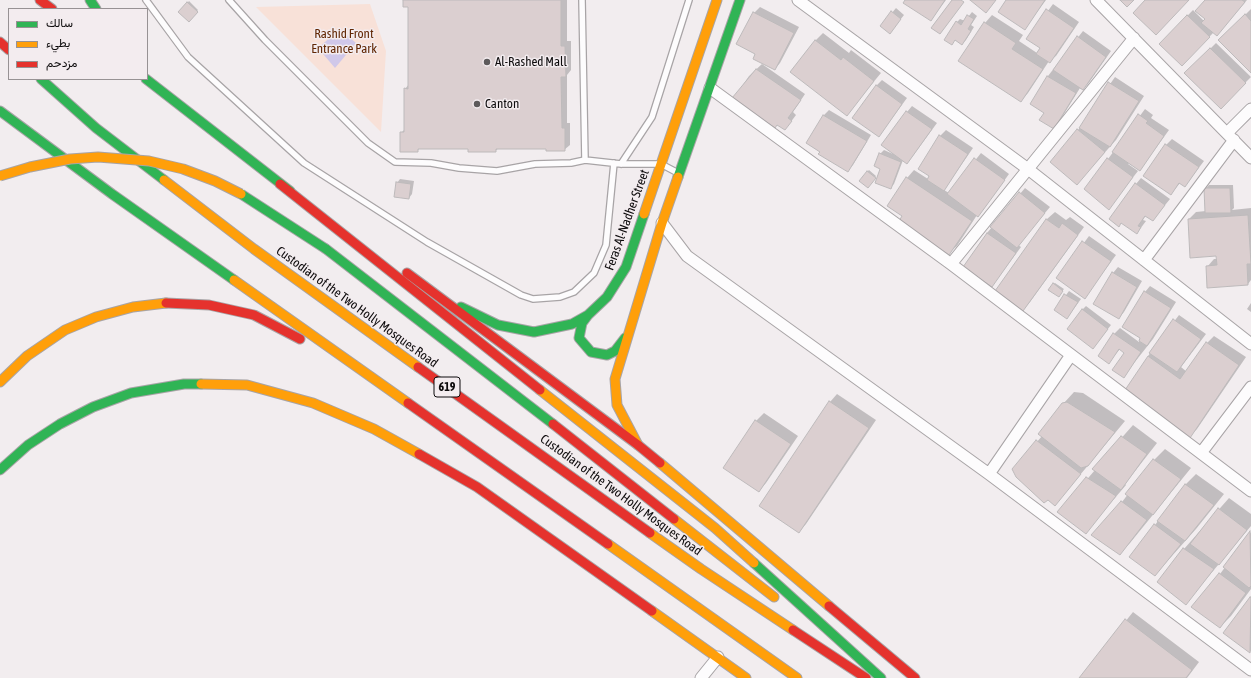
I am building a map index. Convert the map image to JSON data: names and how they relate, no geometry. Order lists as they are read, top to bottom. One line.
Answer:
{"streets":{"main road":["Feras Al-Nadher Street","Custodian of the Two Holly Mosques Road","619"]},"parks":["Rashid Front Entrance Park"],"places":["Al-Rashed Mall","Canton"],"legend":["سالك","بطيء","مزدحم"]}
